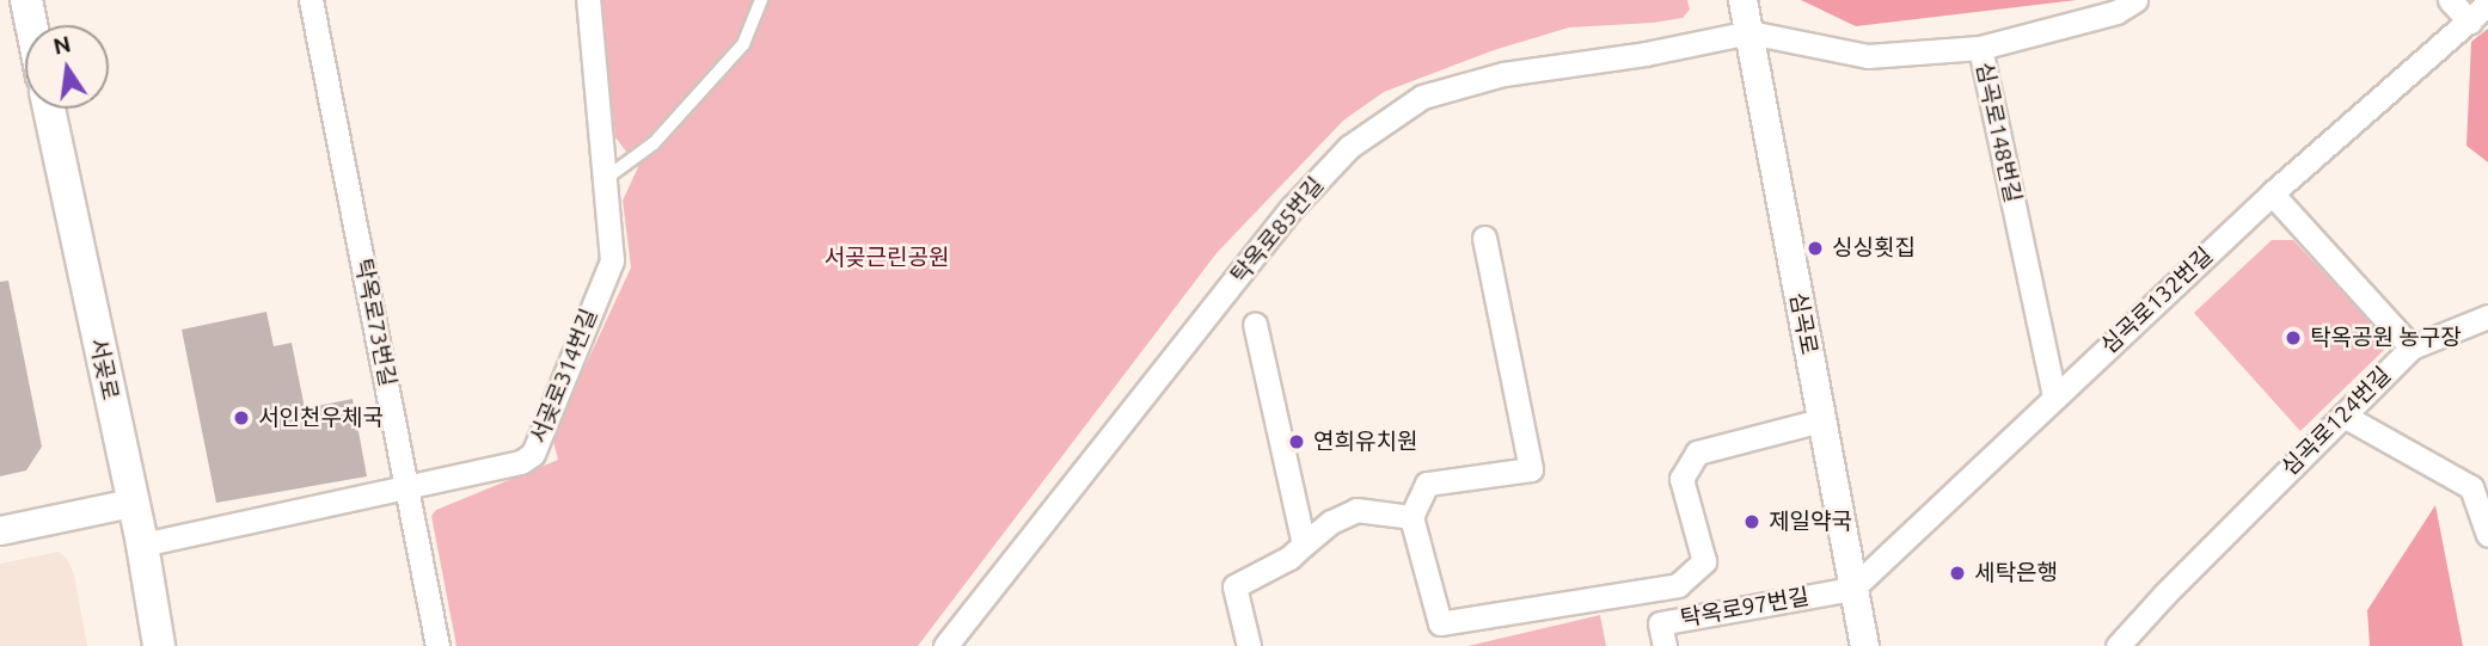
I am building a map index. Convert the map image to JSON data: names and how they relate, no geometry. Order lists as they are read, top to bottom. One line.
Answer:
{"streets":{"main road":["서곶로"],"street":["심곡로148번길","탁옥로85번길","심곡로132번길","탁옥로73번길","심곡로","서곶로314번길","심곡로124번길","탁옥로97번길"]},"crossings":[["심곡로148번길","탁옥로85번길"],["심곡로148번길","심곡로132번길"],["심곡로148번길","심곡로"],["탁옥로85번길","심곡로"],["심곡로132번길","심곡로"],["심곡로132번길","탁옥로97번길"],["탁옥로73번길","서곶로314번길"],["심곡로","탁옥로97번길"],["서곶로","서곶로314번길"]],"parks":["서곶근린공원"],"places":["싱싱횟집","탁옥공원 농구장","서인천우체국","연희유치원","제일약국","세탁은행"],"north":"top"}
